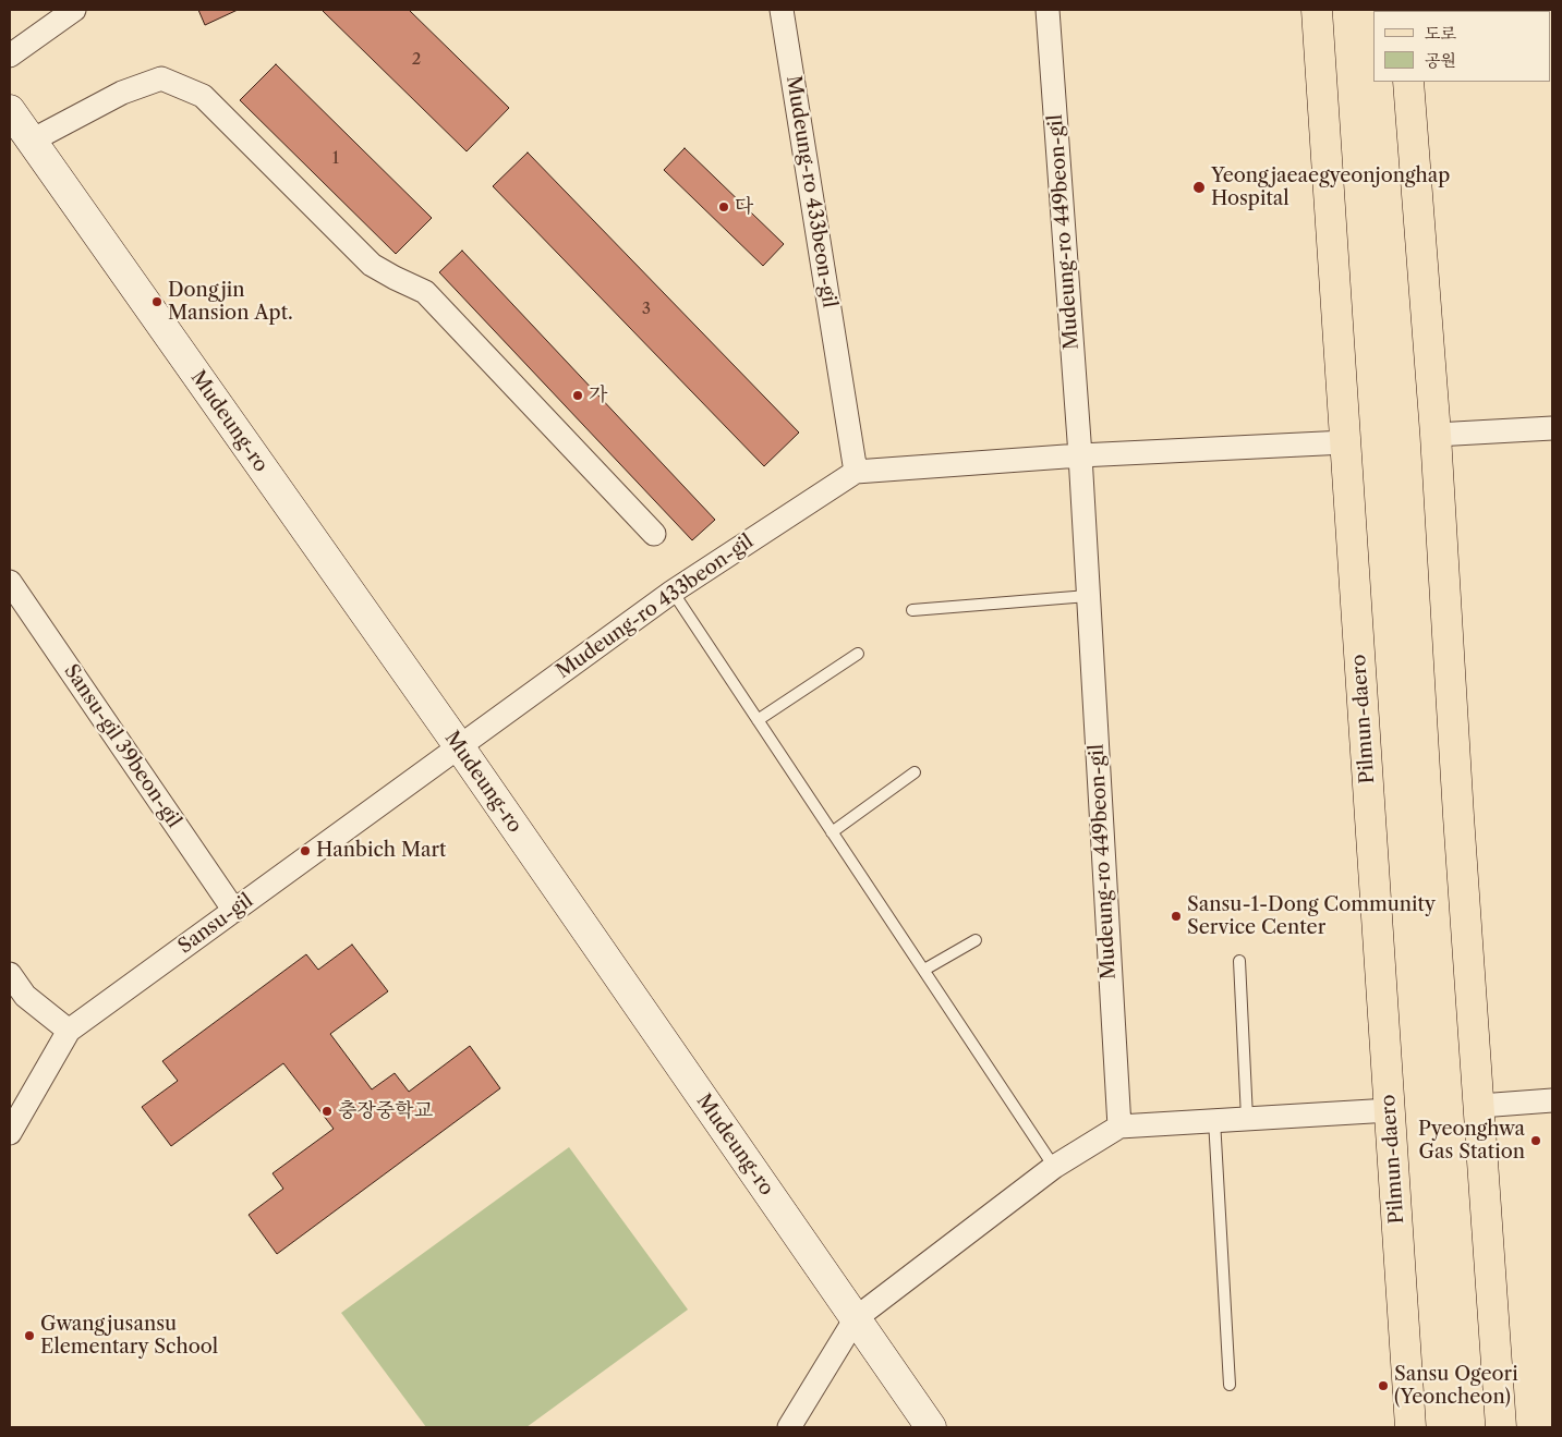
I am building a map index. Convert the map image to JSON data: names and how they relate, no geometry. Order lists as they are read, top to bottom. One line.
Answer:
{"streets":{"main road":["Pilmun-daero"],"street":["Mudeung-ro 433beon-gil","Mudeung-ro 449beon-gil","Mudeung-ro","Sansu-gil 39beon-gil","Sansu-gil"]},"crossings":[["Mudeung-ro 433beon-gil","Mudeung-ro 449beon-gil"],["Mudeung-ro 433beon-gil","Mudeung-ro"],["Mudeung-ro 433beon-gil","Sansu-gil"],["Mudeung-ro","Sansu-gil"],["Sansu-gil 39beon-gil","Sansu-gil"]],"places":["Yeongjaeaegyeonjonghap Hospital","다","Dongjin Mansion Apt.","가","Hanbich Mart","Sansu-1-Dong Community Service Center","충장중학교","Pyeonghwa Gas Station","Gwangjusansu Elementary School","Sansu Ogeori (Yeoncheon)"],"house_numbers":["2","1","3"],"legend":["도로","공원"]}
